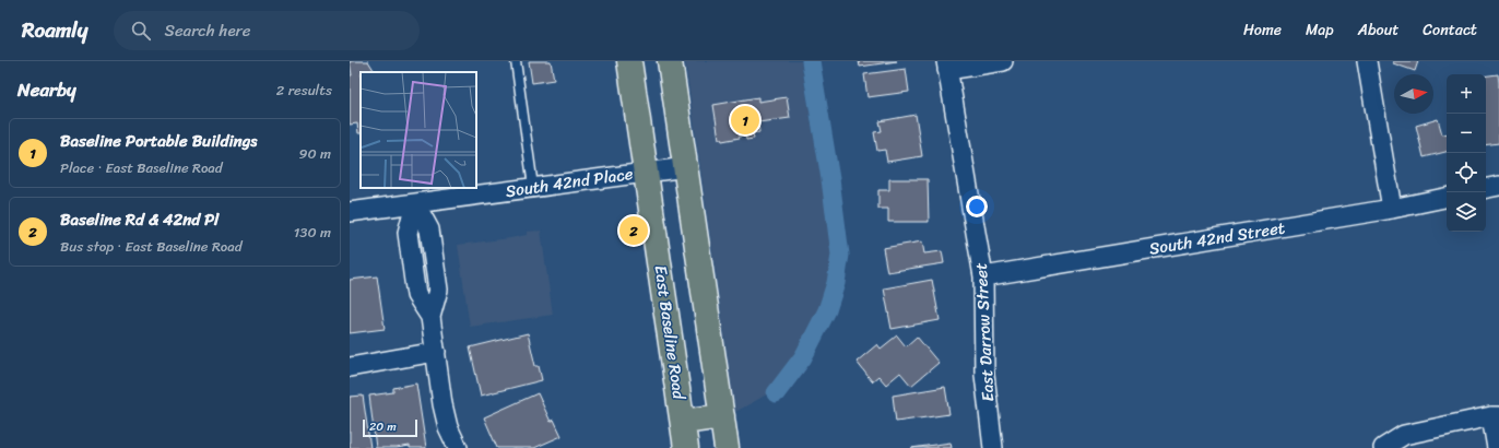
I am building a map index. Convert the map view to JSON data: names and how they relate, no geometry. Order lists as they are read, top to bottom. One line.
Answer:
{"streets":{"main road":["East Baseline Road"],"street":["South 42nd Place","South 42nd Street","East Darrow Street"]},"crossings":[["South 42nd Place","East Baseline Road"],["South 42nd Street","East Darrow Street"]],"scale_bar":"20 m","north":"right","page":{"header":"Roamly","search":"Search here","nav":["Home","Map","About","Contact"],"heading":["Nearby","2 results"],"map_buttons":["+","−"],"pins":["1","2"],"list":[{"mark":"1","name":"Baseline Portable Buildings","note":"Place · East Baseline Road","value":"90 m"},{"mark":"2","name":"Baseline Rd & 42nd Pl","note":"Bus stop · East Baseline Road","value":"130 m"}],"scale":"20 m"}}
